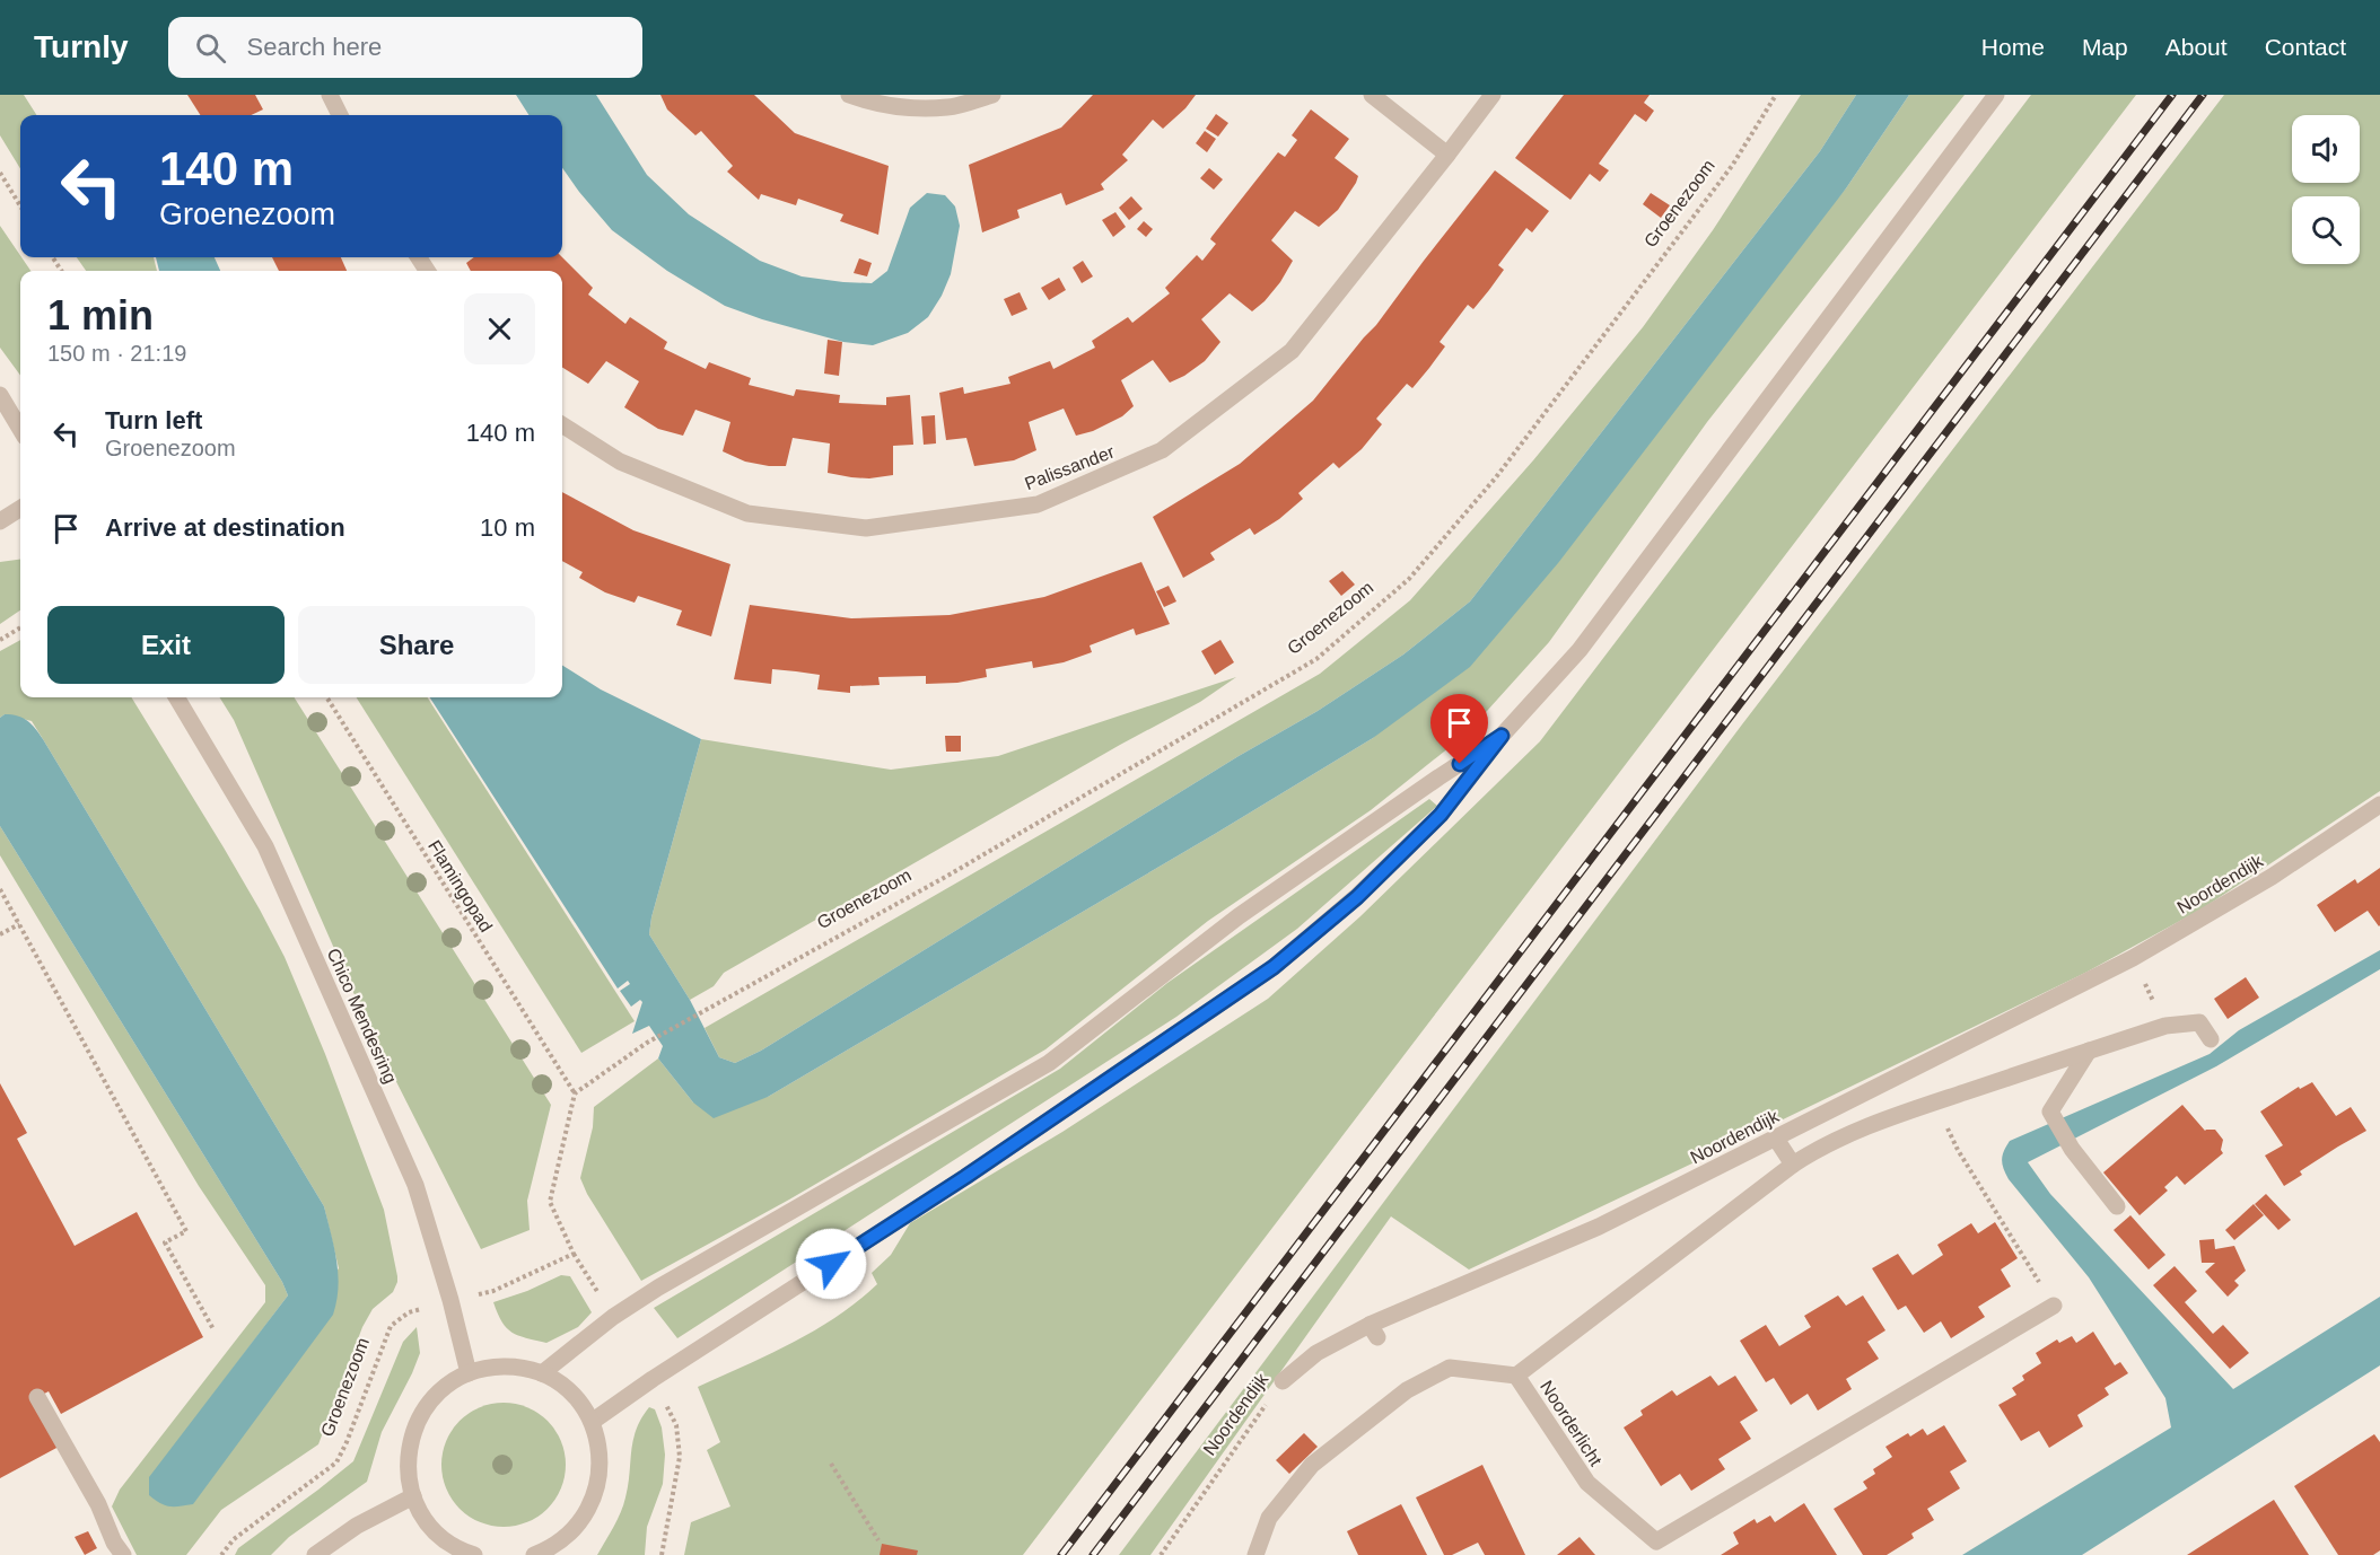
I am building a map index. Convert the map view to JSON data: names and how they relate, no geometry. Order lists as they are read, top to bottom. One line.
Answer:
{"streets":{"street":["Palissander","Noordendijk","Chico Mendesring","Noorderlicht"],"path":["Groenezoom","Flamingopad"]},"crossings":[["Groenezoom","Flamingopad"],["Groenezoom","Chico Mendesring"]],"page":{"header":"Turnly","search":"Search here","nav":["Home","Map","About","Contact"],"turn":["140 m","Groenezoom"],"heading":["1 min","150 m · 21:19"],"list":[{"name":"Turn left","note":"Groenezoom","value":"140 m"},{"name":"Arrive at destination","value":"10 m"}],"buttons":["Exit","Share"]}}
